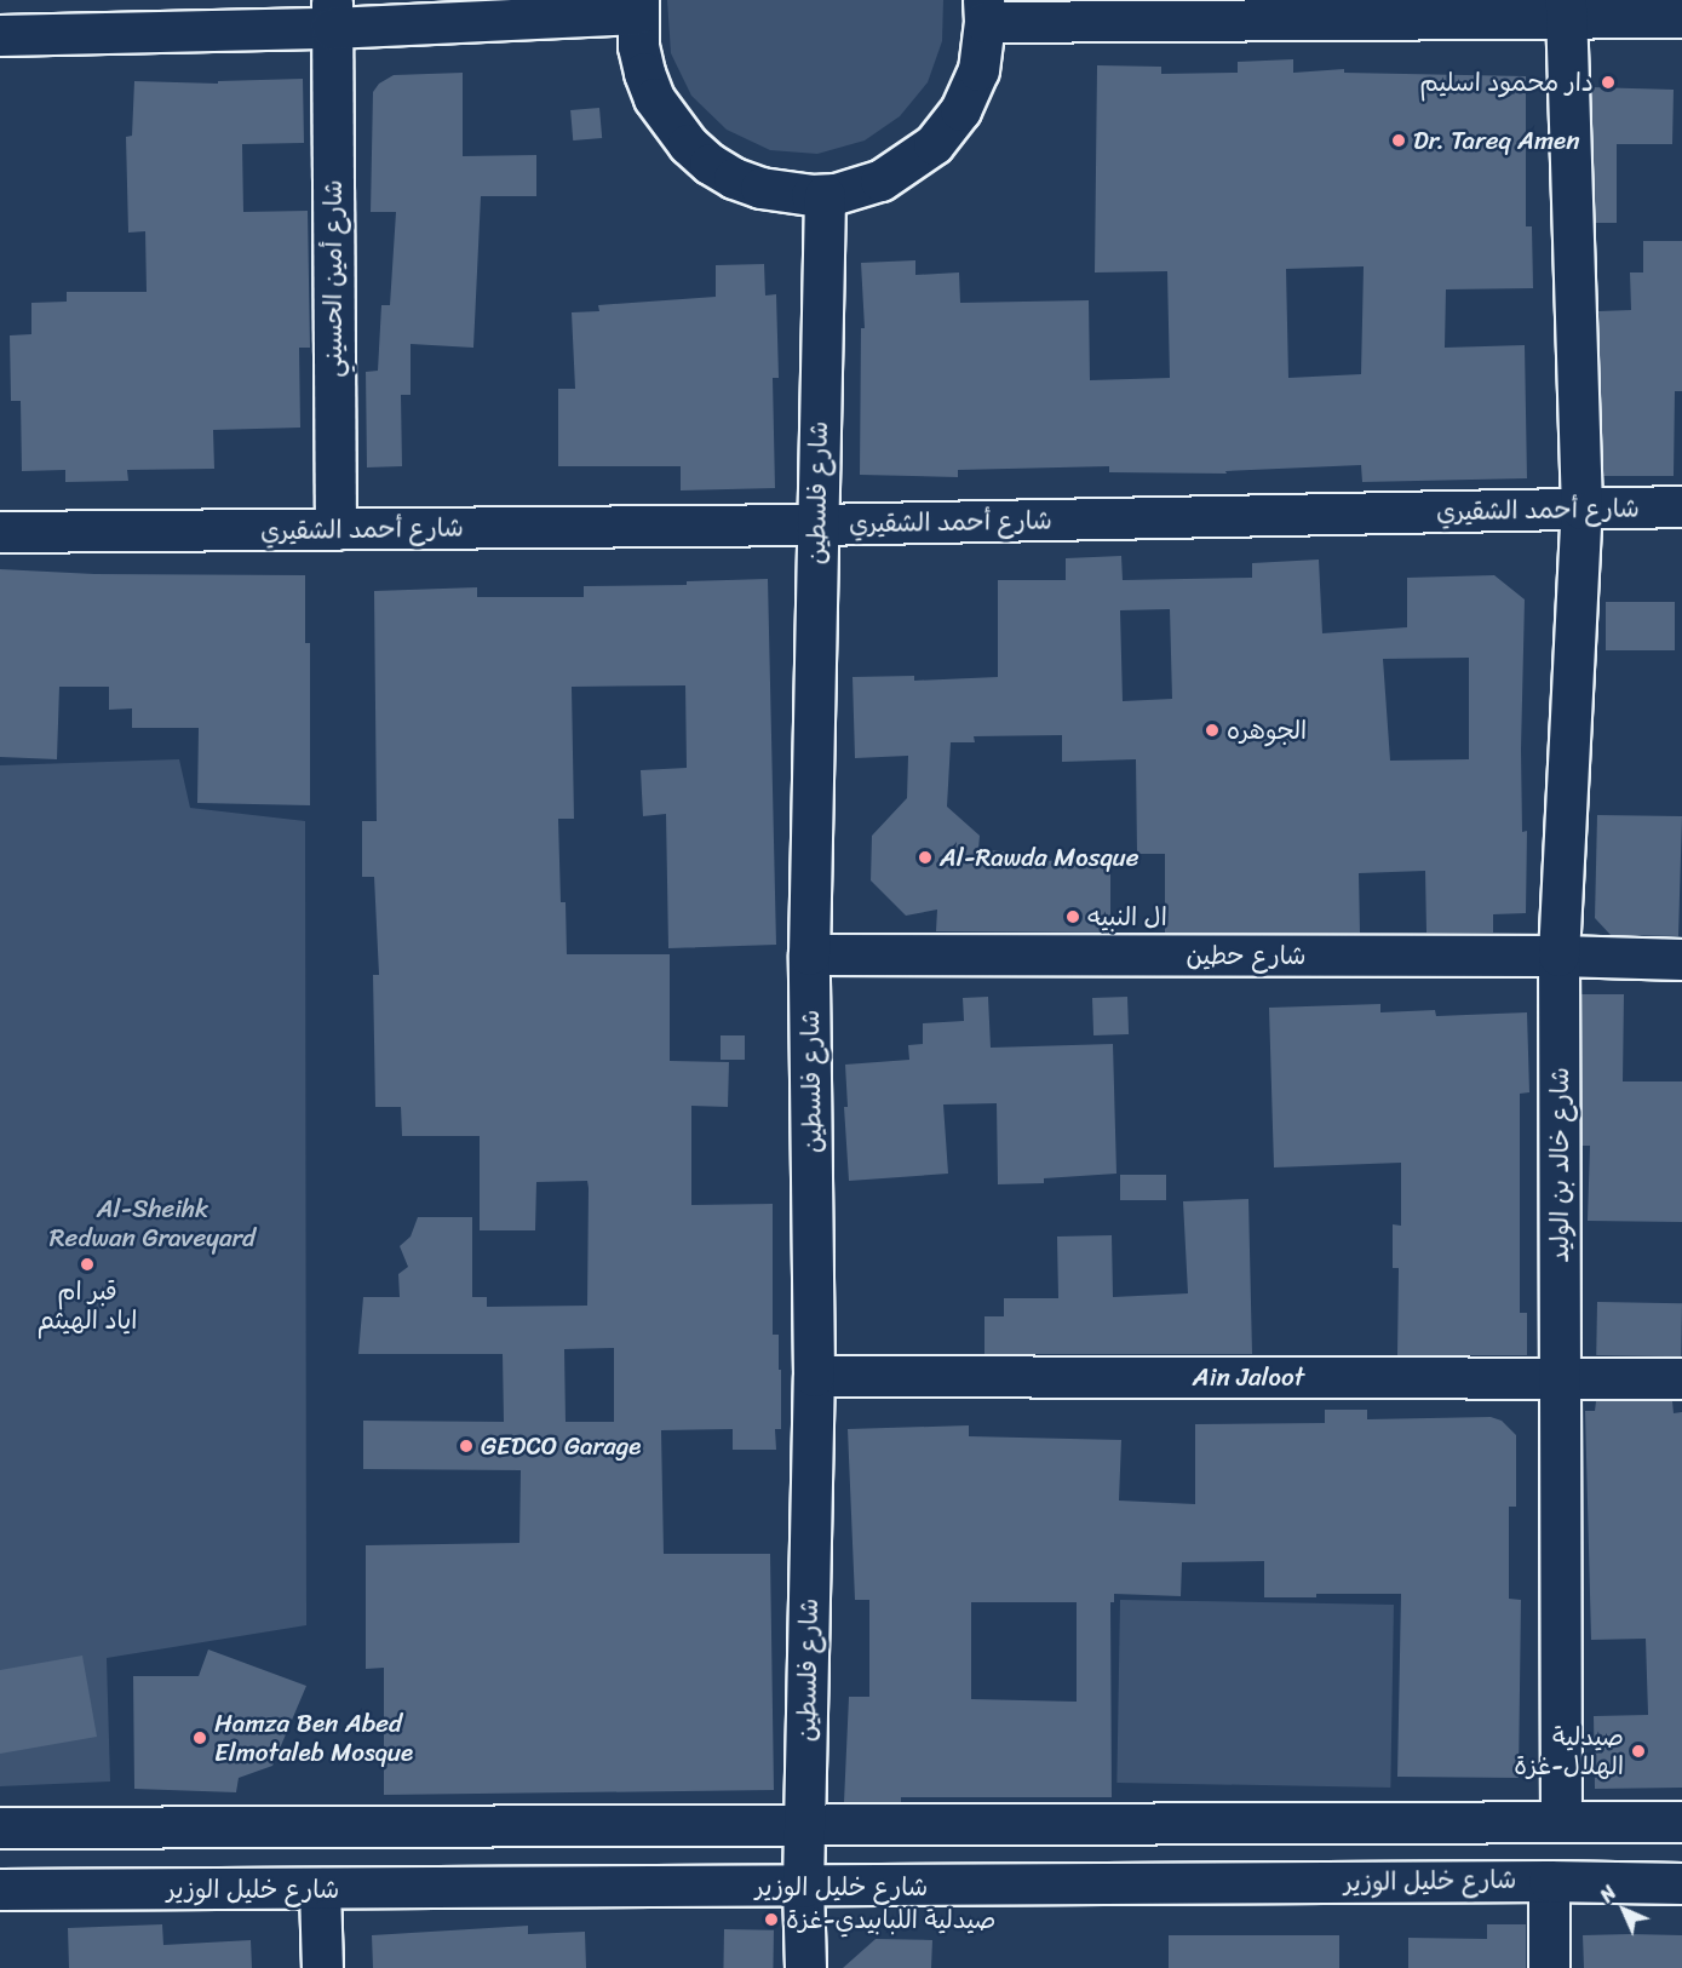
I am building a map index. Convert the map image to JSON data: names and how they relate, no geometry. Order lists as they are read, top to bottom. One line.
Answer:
{"streets":{"street":["شارع أمين الحسيني","شارع فلسطين","شارع أحمد الشقيري","شارع حطين","شارع خالد بن الوليد","Ain Jaloot","شارع خليل الوزير"]},"crossings":[["شارع أمين الحسيني","شارع أحمد الشقيري"],["شارع فلسطين","شارع أحمد الشقيري"],["شارع فلسطين","شارع حطين"],["شارع فلسطين","Ain Jaloot"],["شارع فلسطين","شارع خليل الوزير"],["شارع أحمد الشقيري","شارع خالد بن الوليد"],["شارع حطين","شارع خالد بن الوليد"],["شارع خالد بن الوليد","Ain Jaloot"]],"parks":["Al-Sheihk Redwan Graveyard"],"places":["دار محمود اسليم","Dr. Tareq Amen","الجوهره","Al-Rawda Mosque","ال النبيه","قبر ام اياد الهيثم","GEDCO Garage","Hamza Ben Abed Elmotaleb Mosque","صيدلية الهلال-غزة","صيدلية اللبابيدي-غزة"],"north":"top left"}
